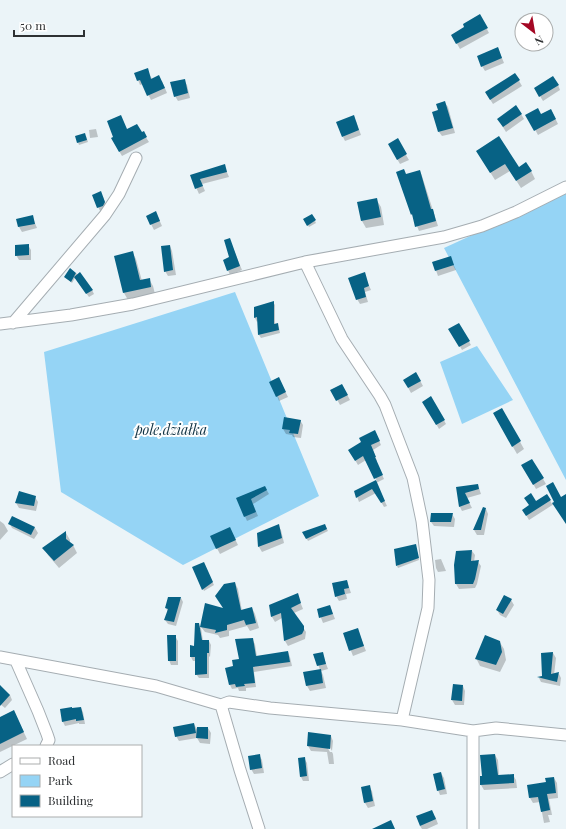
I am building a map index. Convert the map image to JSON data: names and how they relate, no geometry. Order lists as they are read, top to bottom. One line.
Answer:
{"parks":["pole,działka"],"legend":["Road","Park","Building"],"scale_bar":"50 m","north":"bottom right"}
